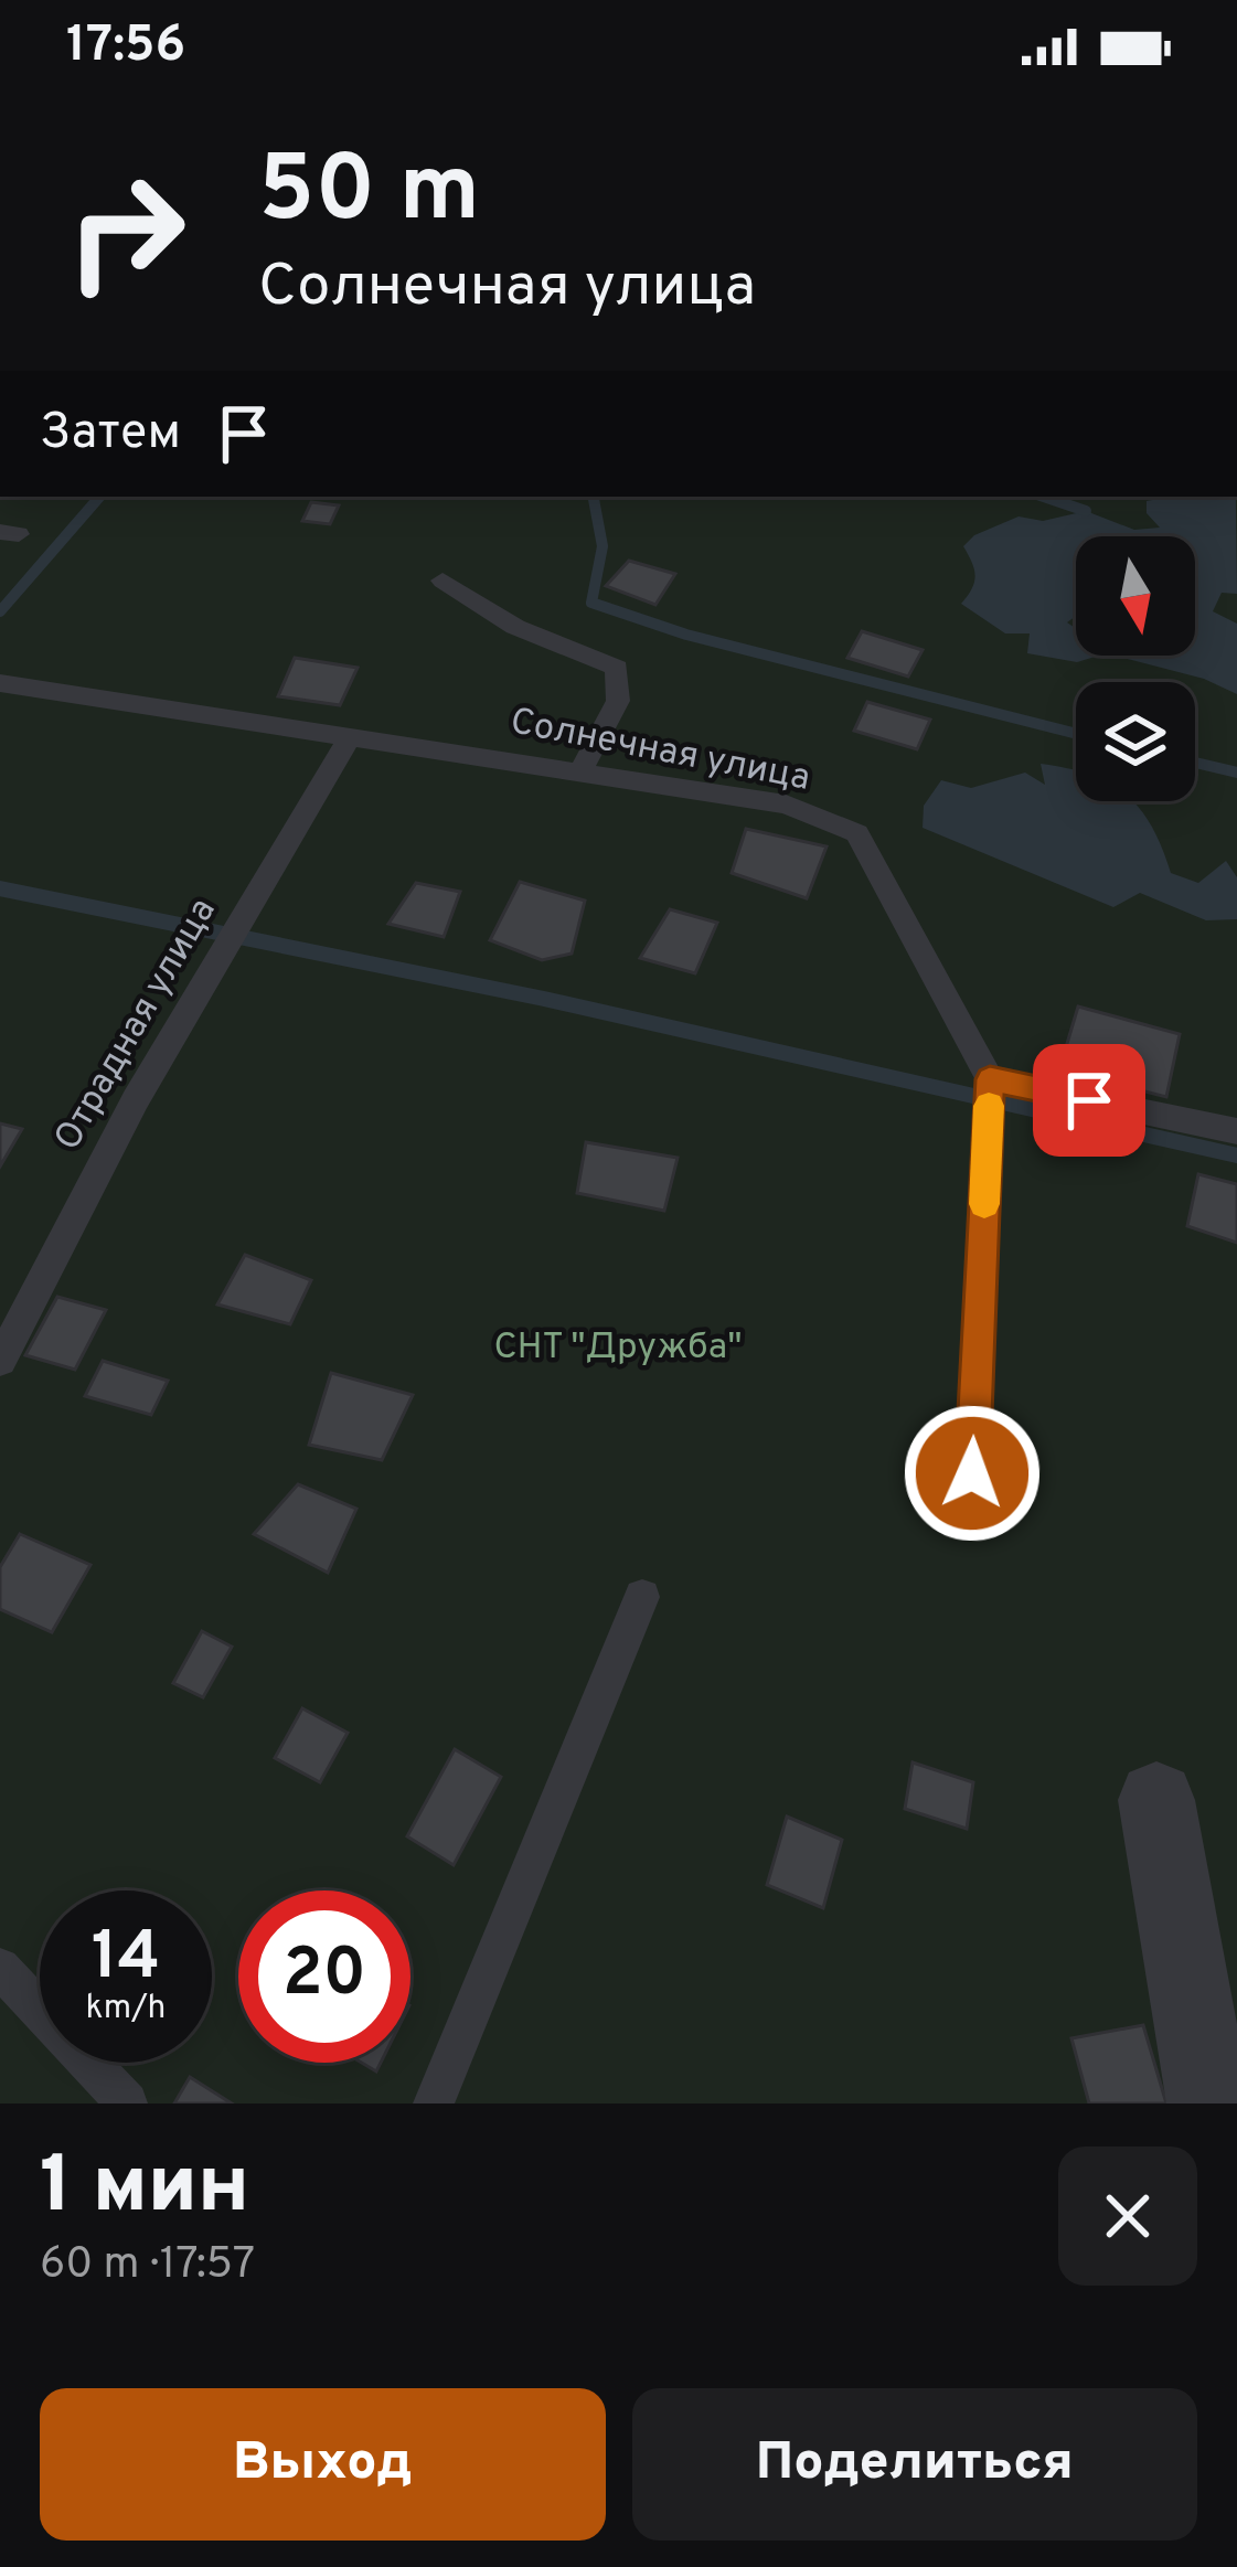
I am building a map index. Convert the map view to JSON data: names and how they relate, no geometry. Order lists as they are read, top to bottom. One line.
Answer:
{"streets":{"lane":["Солнечная улица","Отрадная улица"]},"crossings":[["Солнечная улица","Отрадная улица"]],"parks":["СНТ \"Дружба\""],"north":"bottom","page":{"status":"17:56","turn":["50 m","Солнечная улица"],"then":"Затем","speed":"14 km/h","limit":"20","heading":["1 мин","60 m · 17:57"],"buttons":["Выход","Поделиться"]}}
